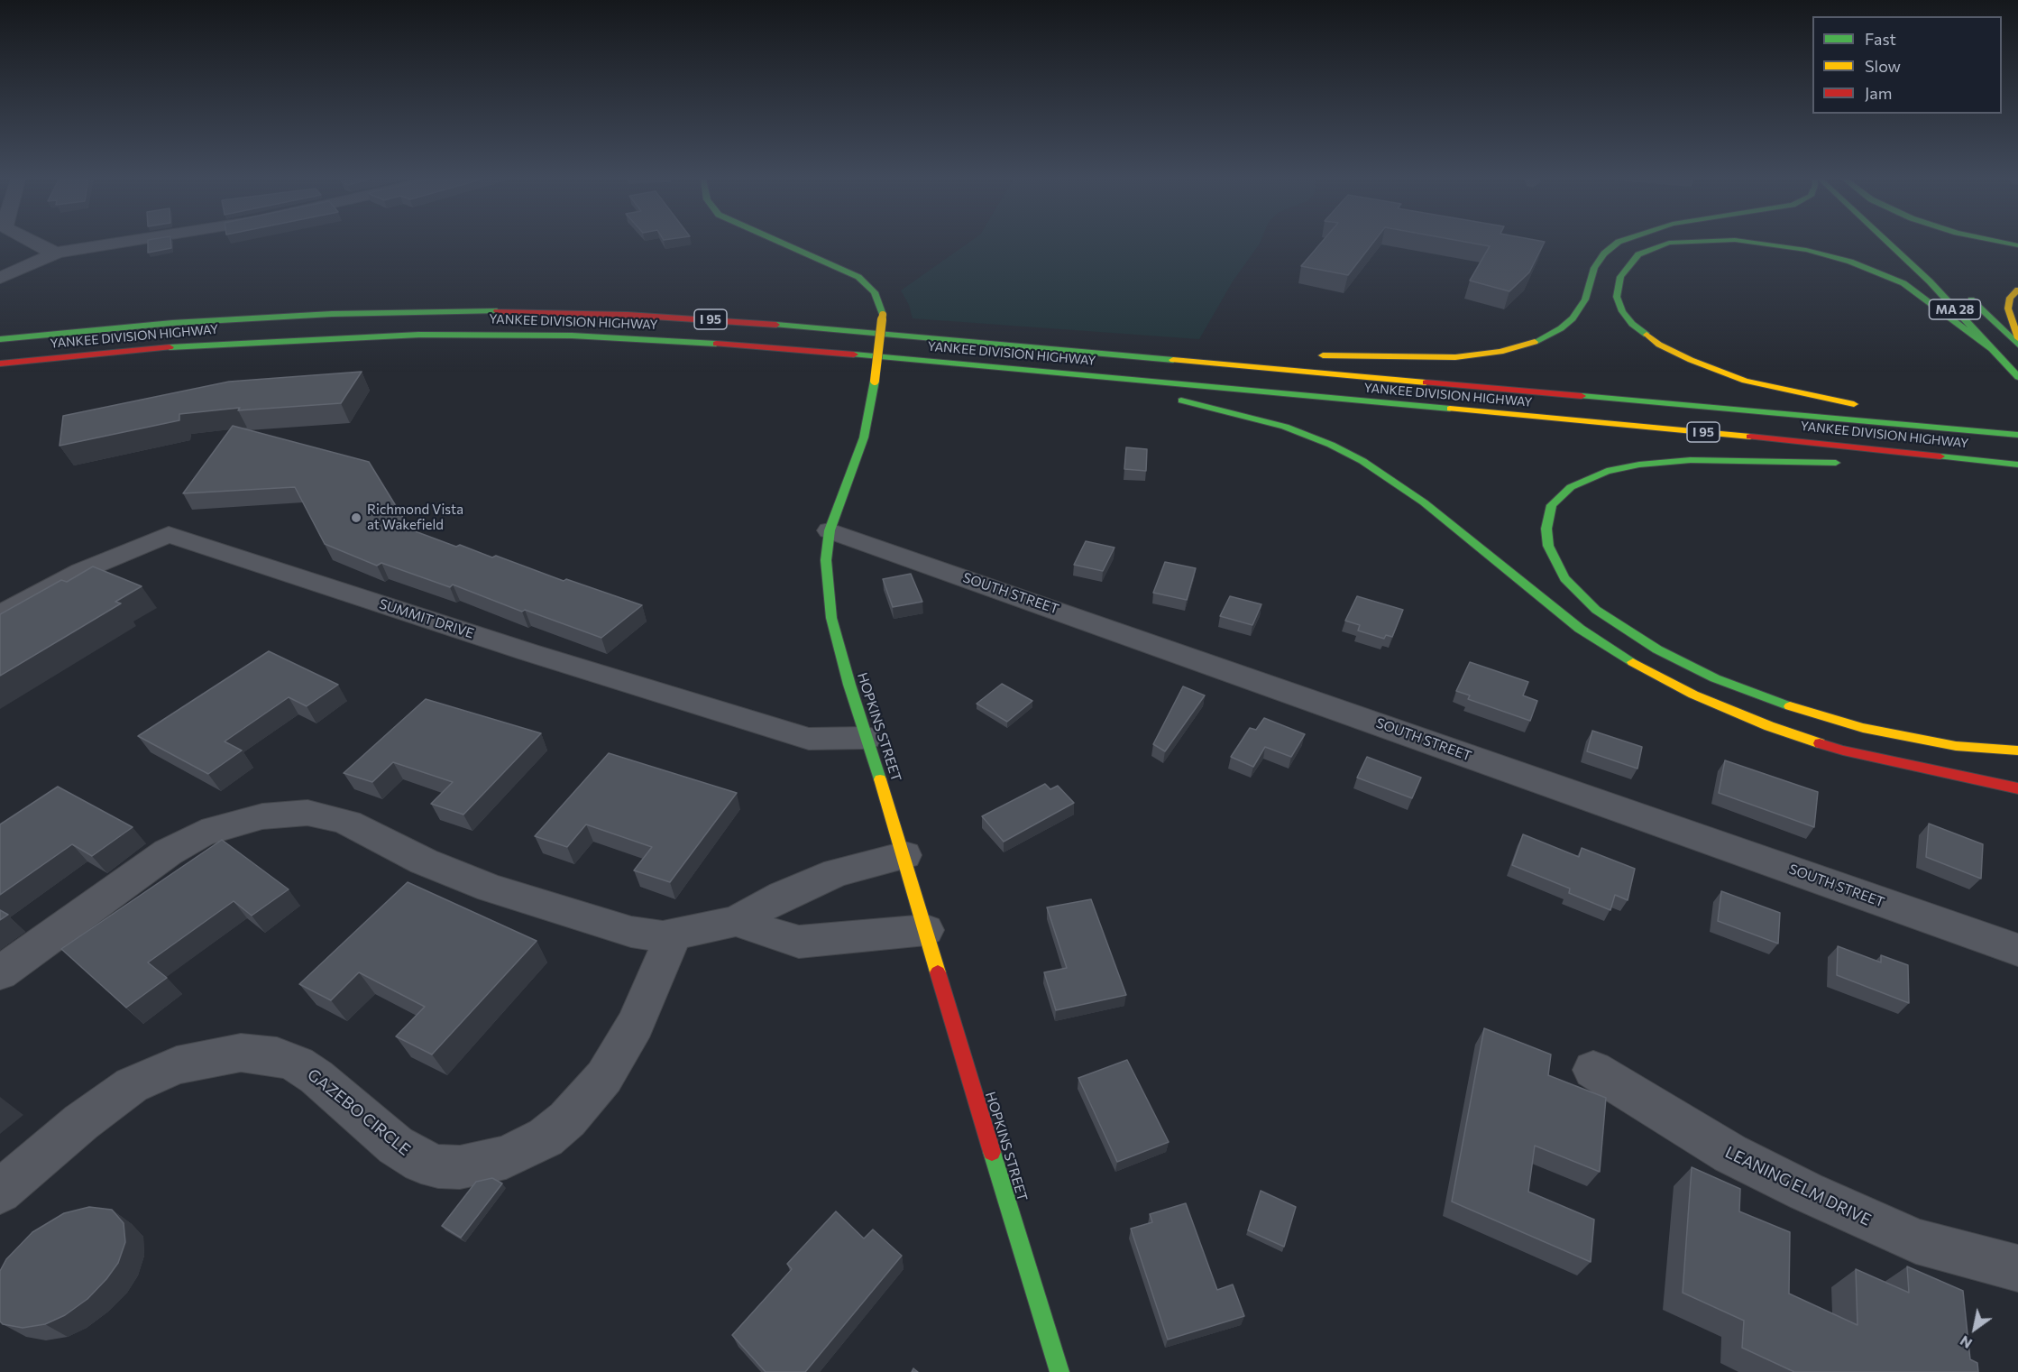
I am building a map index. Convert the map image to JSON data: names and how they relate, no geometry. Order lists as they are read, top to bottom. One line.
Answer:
{"streets":{"main road":["MA 28","I 95","YANKEE DIVISION HIGHWAY","HOPKINS STREET"],"street":["SOUTH STREET","SUMMIT DRIVE","GAZEBO CIRCLE","LEANING ELM DRIVE"]},"crossings":[["SOUTH STREET","HOPKINS STREET"],["SUMMIT DRIVE","HOPKINS STREET"]],"places":["Richmond Vista at Wakefield"],"legend":["Fast","Slow","Jam"],"north":"bottom left"}
